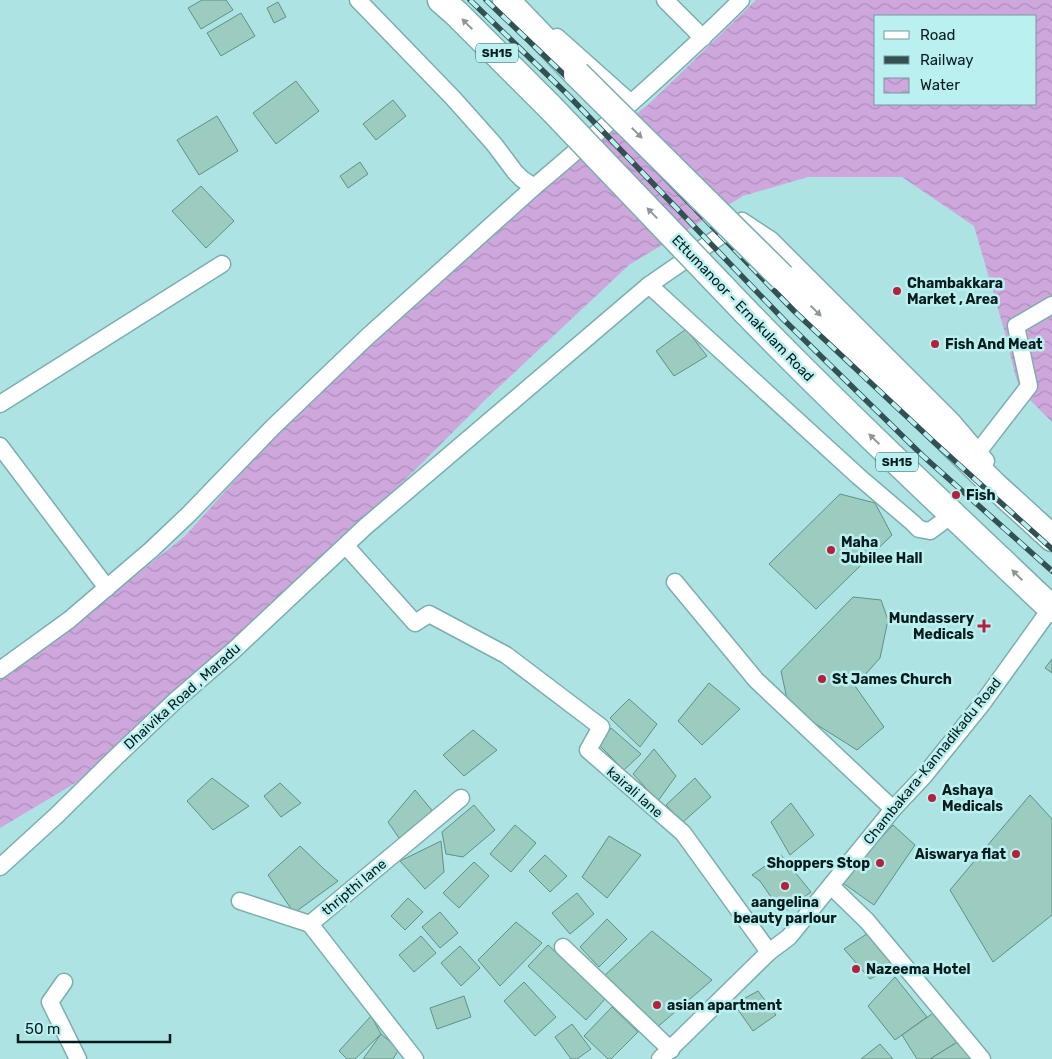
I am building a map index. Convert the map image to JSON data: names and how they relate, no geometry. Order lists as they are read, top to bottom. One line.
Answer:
{"streets":{"main road":["SH15","Ettumanoor - Ernakulam Road"],"street":["Dhaivika Road , Maradu","Chambakara-Kannadikadu Road","kairali lane","thripthi lane"]},"crossings":[["Ettumanoor - Ernakulam Road","Chambakara-Kannadikadu Road"],["Dhaivika Road , Maradu","kairali lane"],["Chambakara-Kannadikadu Road","kairali lane"]],"places":{"other":["Chambakkara Market , Area","Fish And Meat","Fish","Maha Jubilee Hall","St James Church","Ashaya Medicals","Aiswarya flat","Shoppers Stop","aangelina beauty parlour","Nazeema Hotel","asian apartment"],"health":["Mundassery Medicals"]},"legend":["Road","Railway","Water"],"scale_bar":"50 m"}
